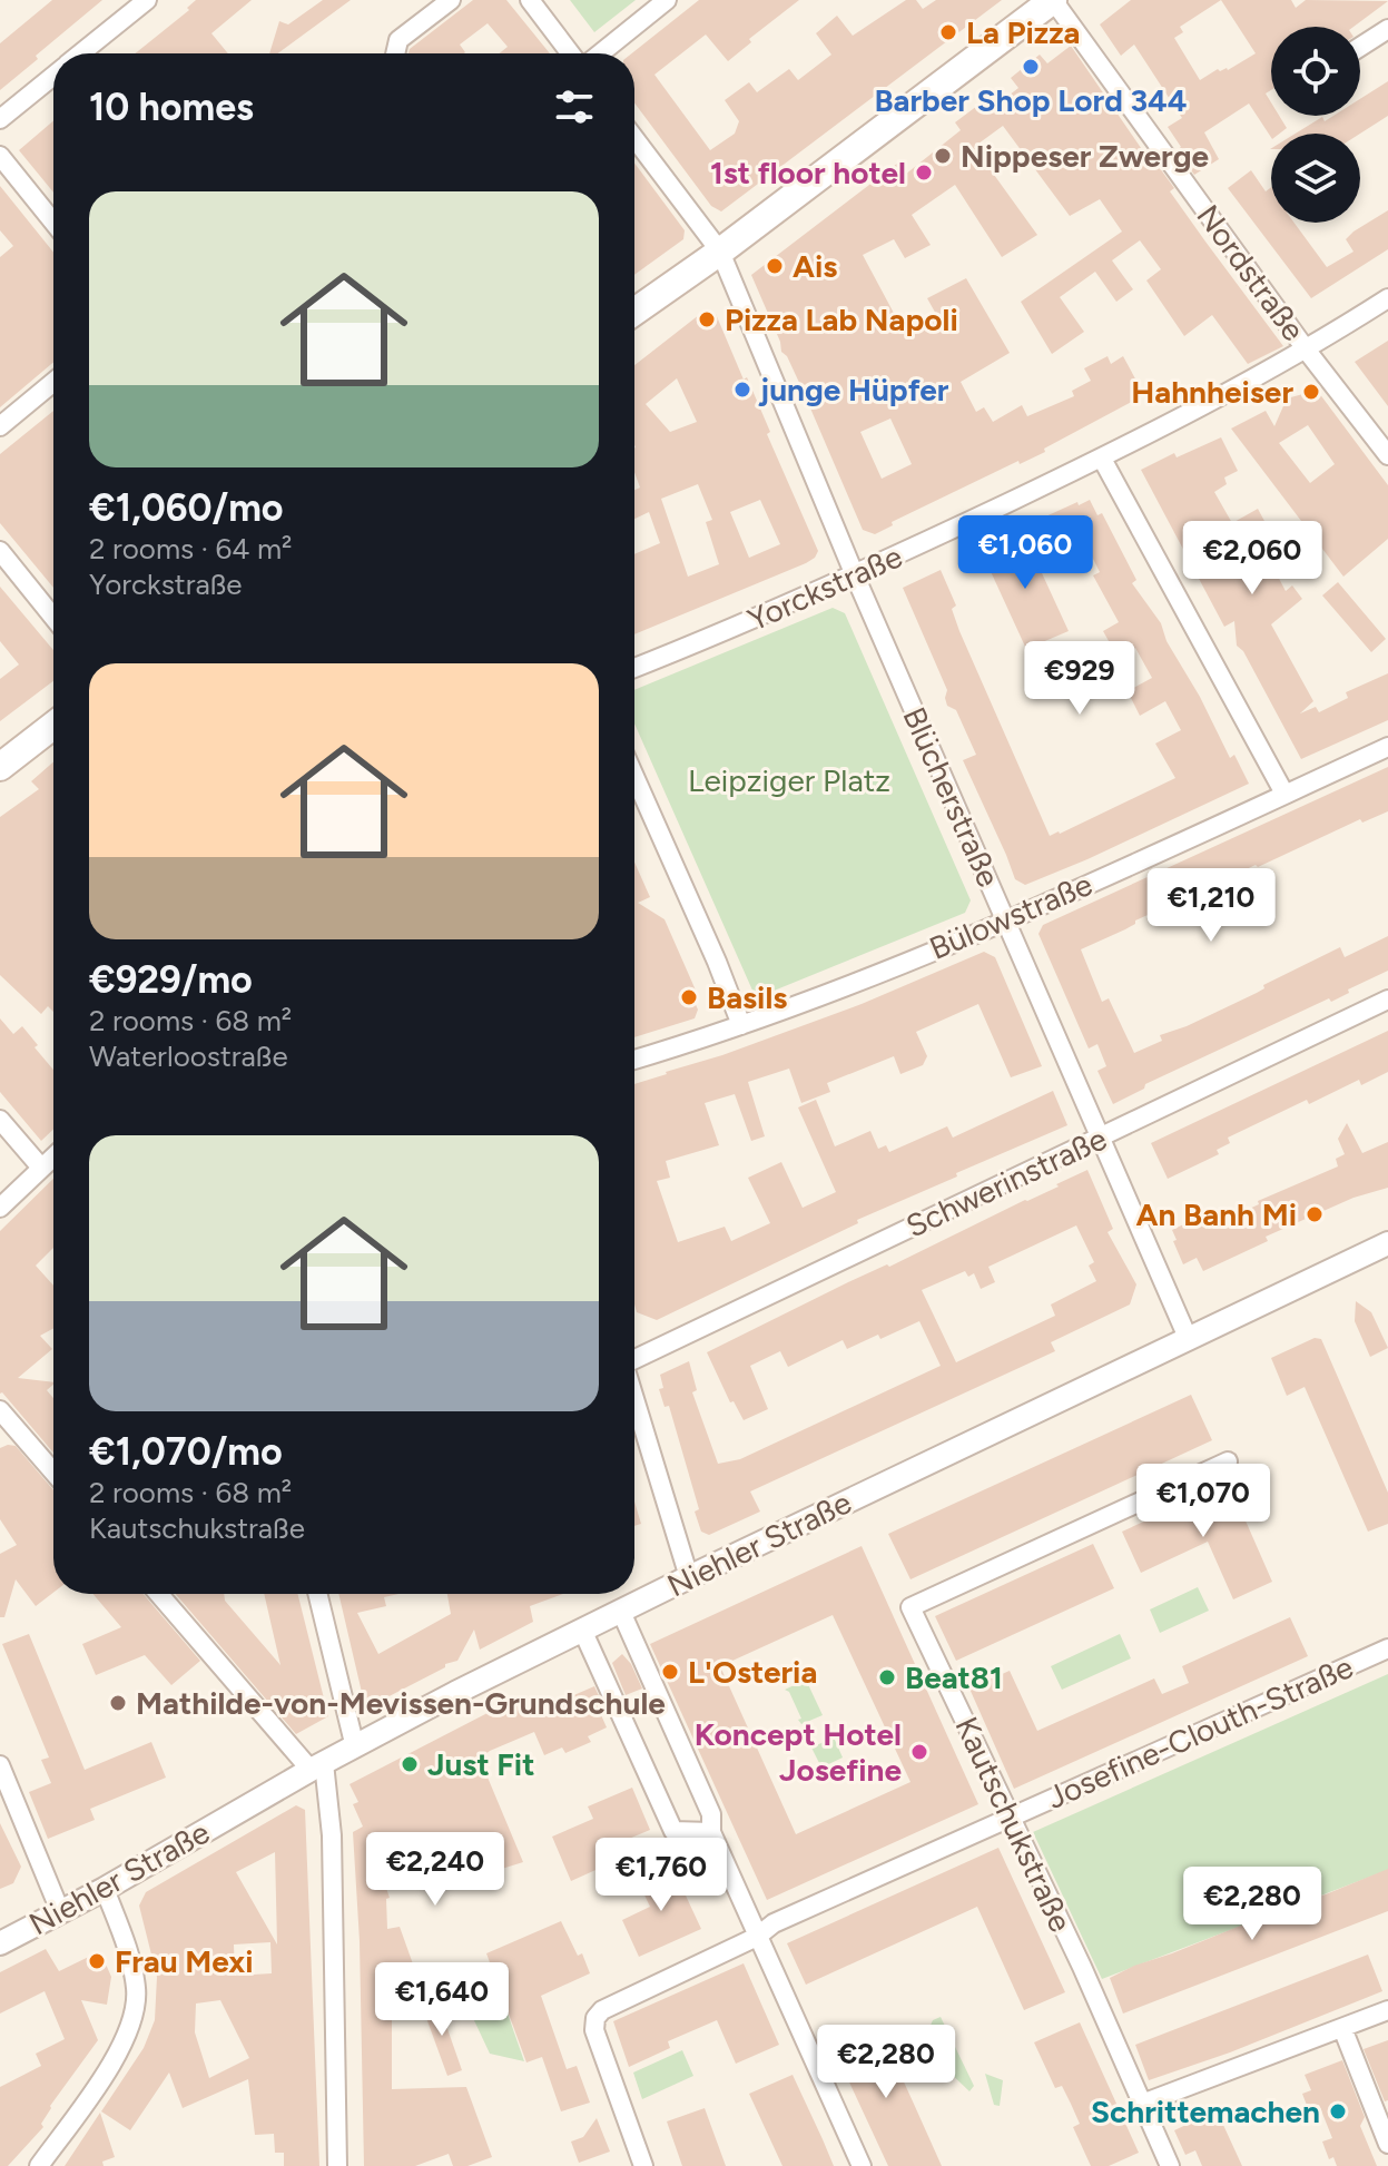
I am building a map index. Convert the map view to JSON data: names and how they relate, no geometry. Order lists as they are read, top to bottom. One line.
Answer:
{"streets":{"street":["Nordstraße","Yorckstraße","Blücherstraße","Bülowstraße","Schwerinstraße","Niehler Straße","Josefine-Clouth-Straße","Kautschukstraße"]},"crossings":[["Nordstraße","Yorckstraße"],["Yorckstraße","Blücherstraße"],["Blücherstraße","Bülowstraße"],["Blücherstraße","Schwerinstraße"],["Blücherstraße","Niehler Straße"],["Josefine-Clouth-Straße","Kautschukstraße"]],"parks":["Leipziger Platz"],"places":["La Pizza","Barber Shop Lord 344","Nippeser Zwerge","1st floor hotel","Ais","Pizza Lab Napoli","junge Hüpfer","Hahnheiser","Basils","An Banh Mi","L'Osteria","Beat81","Mathilde-von-Mevissen-Grundschule","Koncept Hotel Josefine","Just Fit","Frau Mexi","Schrittemachen"],"page":{"heading":"10 homes","list":[{"name":"€1,060/mo","note":"2 rooms · 64 m² · Yorckstraße"},{"name":"€929/mo","note":"2 rooms · 68 m² · Waterloostraße"},{"name":"€1,070/mo","note":"2 rooms · 68 m² · Kautschukstraße"}],"price":["€1,060","€2,060","€929","€1,210","€1,070","€2,240","€1,760","€2,280","€1,640","€2,280"]}}
